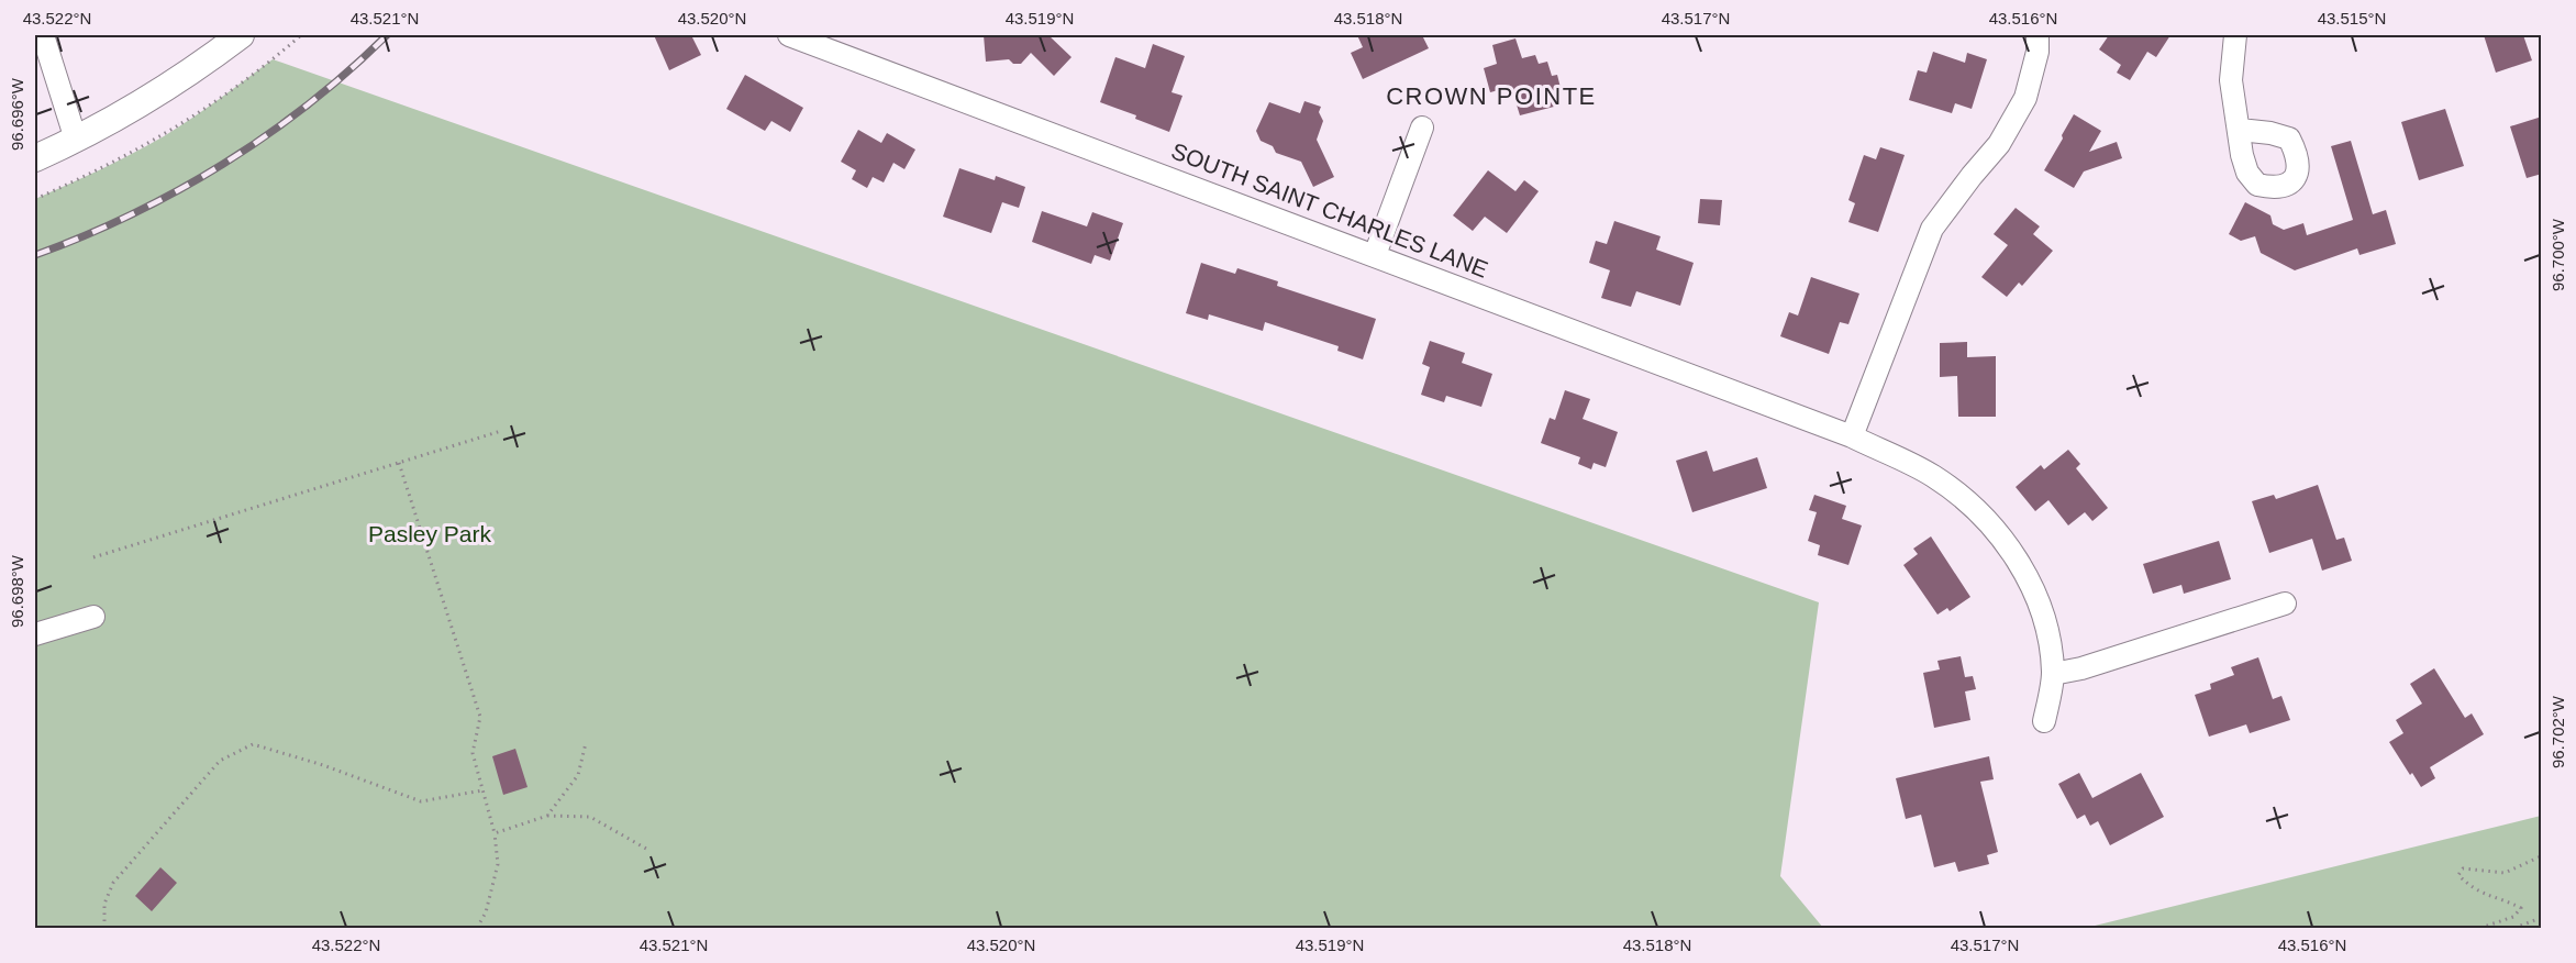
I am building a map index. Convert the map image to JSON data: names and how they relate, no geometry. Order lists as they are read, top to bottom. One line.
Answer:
{"streets":{"street":["SOUTH SAINT CHARLES LANE"]},"districts":["CROWN POINTE"],"parks":["Pasley Park"],"coordinates":["43.522°N","43.521°N","43.520°N","43.519°N","43.518°N","43.517°N","43.516°N","43.515°N","96.696°W","96.700°W","96.698°W","96.702°W"]}
